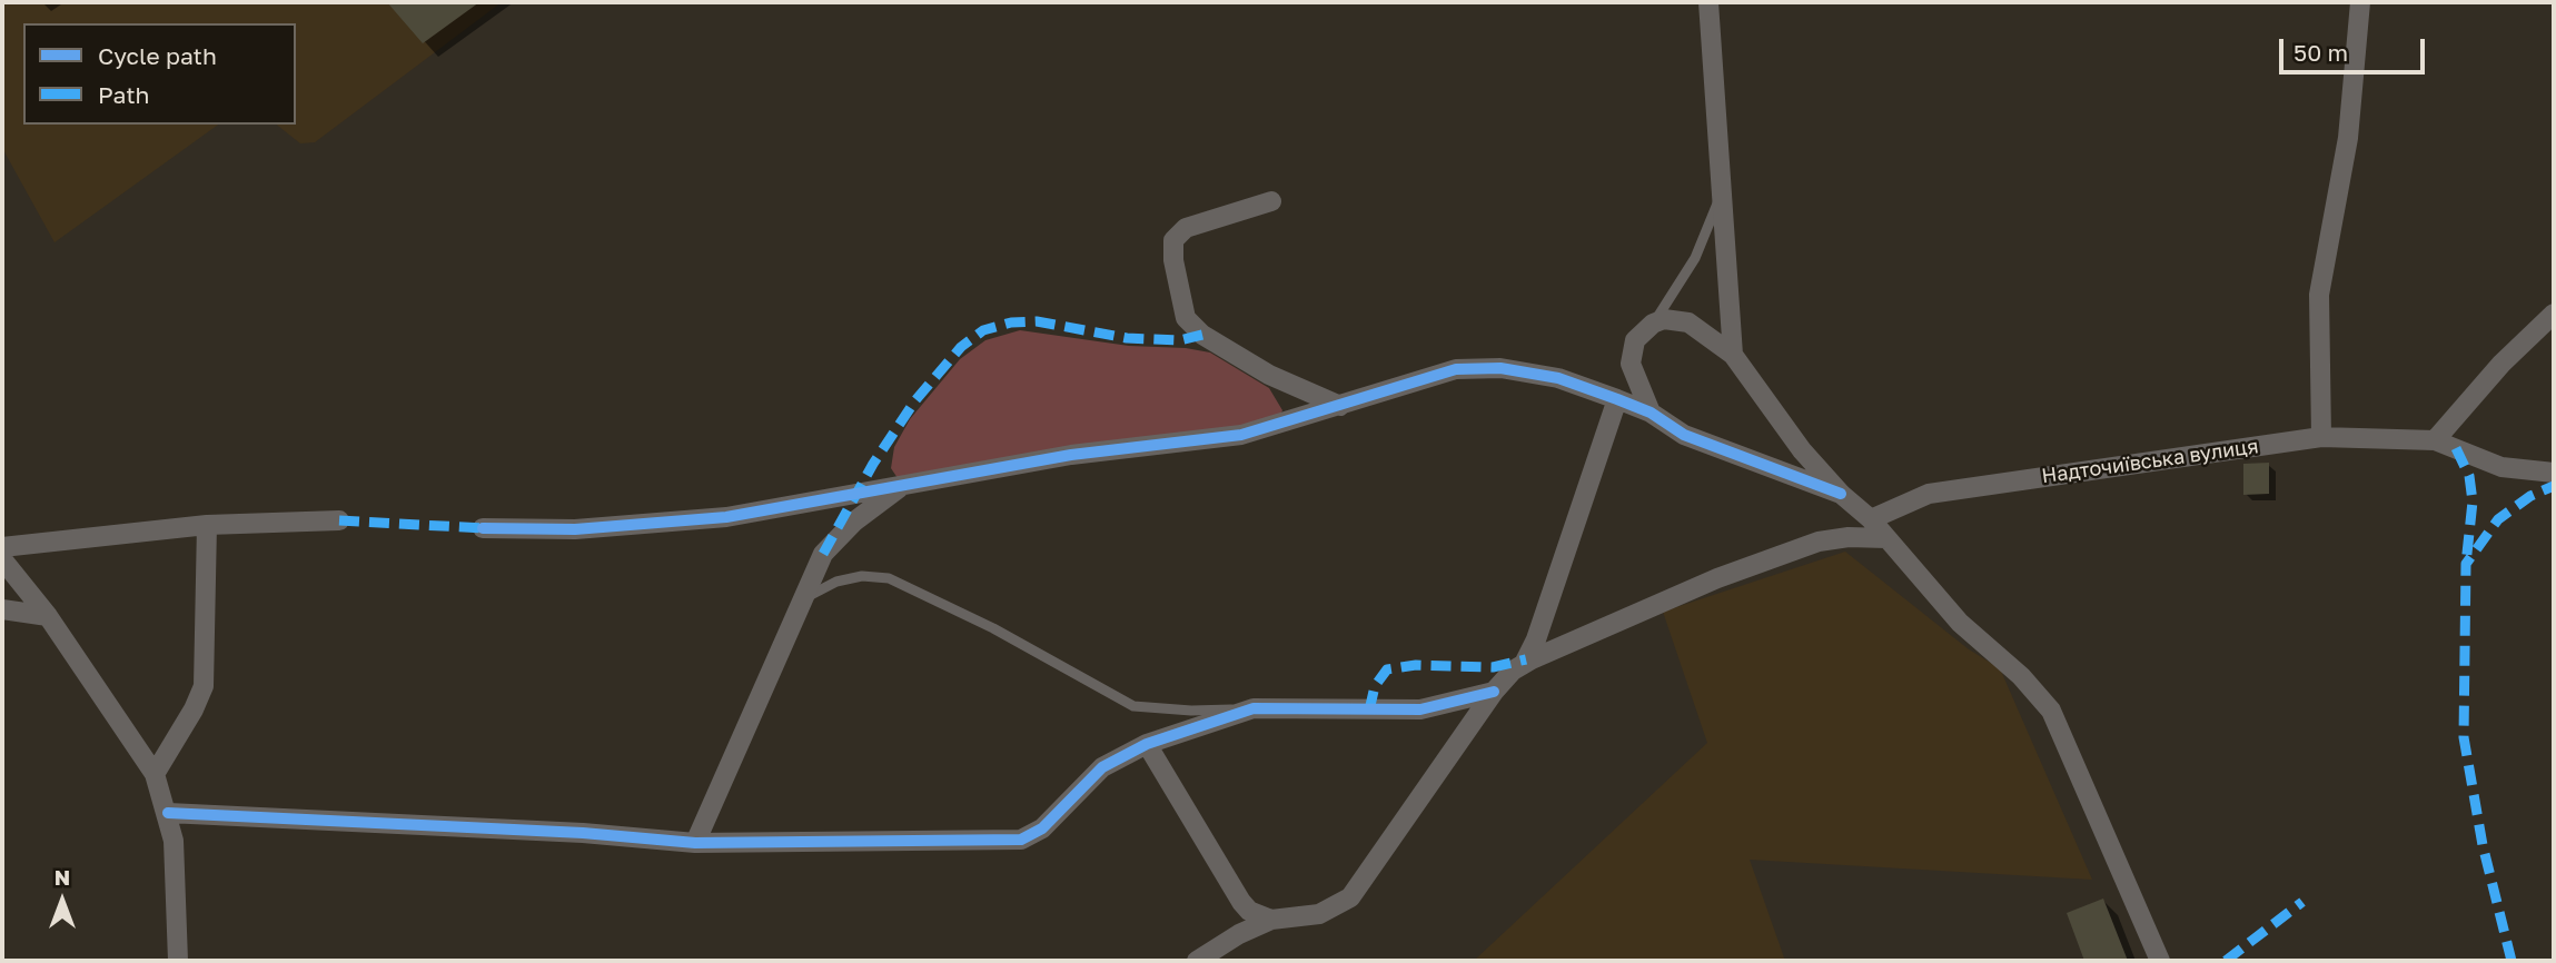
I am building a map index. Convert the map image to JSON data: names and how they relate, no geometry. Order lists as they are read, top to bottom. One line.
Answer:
{"streets":{"street":["Надточиївська вулиця"]},"legend":["Cycle path","Path"],"scale_bar":"50 m","north":"top"}
